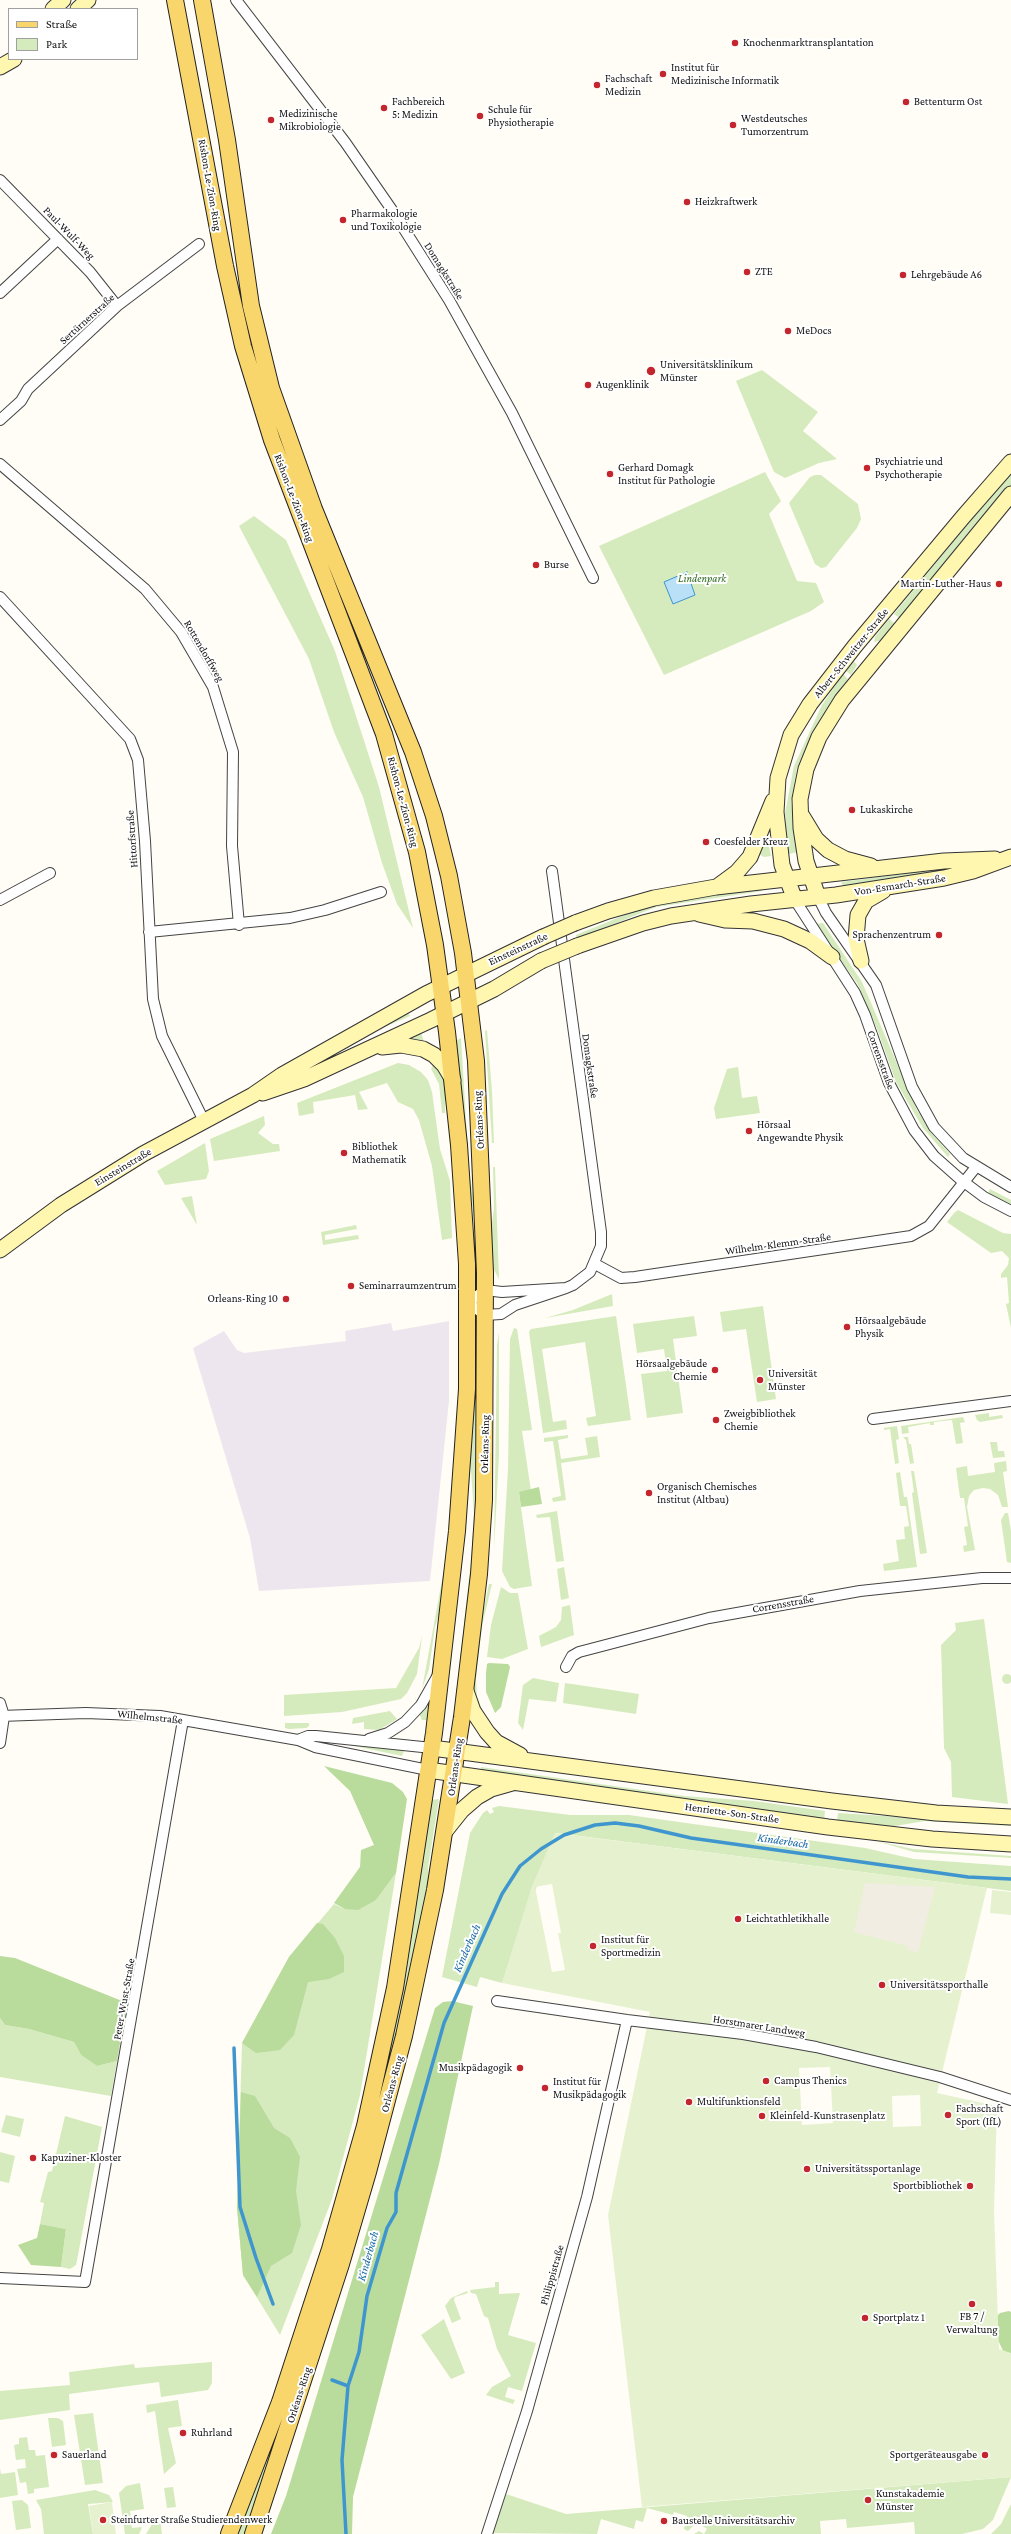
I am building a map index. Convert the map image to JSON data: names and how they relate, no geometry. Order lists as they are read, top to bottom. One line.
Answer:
{"streets":{"main road":["Rishon-Le-Zion-Ring","Albert-Schweitzer-Straße","Von-Esmarch-Straße","Einsteinstraße","Corrensstraße","Orléans-Ring","Wilhelmstraße","Henriette-Son-Straße"],"street":["Paul-Wulf-Weg","Domagkstraße","Sertürnerstraße","Rottendorffweg","Hittorfstraße","Wilhelm-Klemm-Straße","Peter-Wust-Straße","Horstmarer Landweg","Philippistraße"]},"crossings":[["Rishon-Le-Zion-Ring","Einsteinstraße"],["Rishon-Le-Zion-Ring","Orléans-Ring"],["Paul-Wulf-Weg","Sertürnerstraße"],["Domagkstraße","Wilhelm-Klemm-Straße"],["Albert-Schweitzer-Straße","Von-Esmarch-Straße"],["Albert-Schweitzer-Straße","Einsteinstraße"],["Albert-Schweitzer-Straße","Corrensstraße"],["Hittorfstraße","Einsteinstraße"],["Von-Esmarch-Straße","Einsteinstraße"],["Von-Esmarch-Straße","Corrensstraße"],["Einsteinstraße","Corrensstraße"],["Einsteinstraße","Orléans-Ring"],["Corrensstraße","Wilhelm-Klemm-Straße"],["Orléans-Ring","Wilhelmstraße"],["Orléans-Ring","Henriette-Son-Straße"],["Wilhelmstraße","Henriette-Son-Straße"],["Wilhelmstraße","Peter-Wust-Straße"],["Horstmarer Landweg","Philippistraße"]],"water":["Kinderbach"],"parks":["Lindenpark"],"places":["Knochenmarktransplantation","Institut für Medizinische Informatik","Fachschaft Medizin","Bettenturm Ost","Fachbereich 5: Medizin","Schule für Physiotherapie","Medizinische Mikrobiologie","Westdeutsches Tumorzentrum","Heizkraftwerk","Pharmakologie und Toxikologie","ZTE","Lehrgebäude A6","MeDocs","Universitätsklinikum Münster","Augenklinik","Psychiatrie und Psychotherapie","Gerhard Domagk Institut für Pathologie","Burse","Martin-Luther-Haus","Lukaskirche","Coesfelder Kreuz","Sprachenzentrum","Hörsaal Angewandte Physik","Bibliothek Mathematik","Seminarraumzentrum","Orleans-Ring 10","Hörsaalgebäude Physik","Hörsaalgebäude Chemie","Universität Münster","Zweigbibliothek Chemie","Organisch Chemisches Institut (Altbau)","Leichtathletikhalle","Institut für Sportmedizin","Universitätssporthalle","Musikpädagogik","Campus Thenics","Institut für Musikpädagogik","Multifunktionsfeld","Fachschaft Sport (IfL)","Kleinfeld-Kunstrasenplatz","Kapuziner-Kloster","Universitätssportanlage","Sportbibliothek","FB 7 / Verwaltung","Sportplatz 1","Ruhrland","Sauerland","Sportgeräteausgabe","Kunstakademie Münster","Steinfurter Straße Studierendenwerk","Baustelle Universitätsarchiv"],"legend":["Straße","Park"]}
